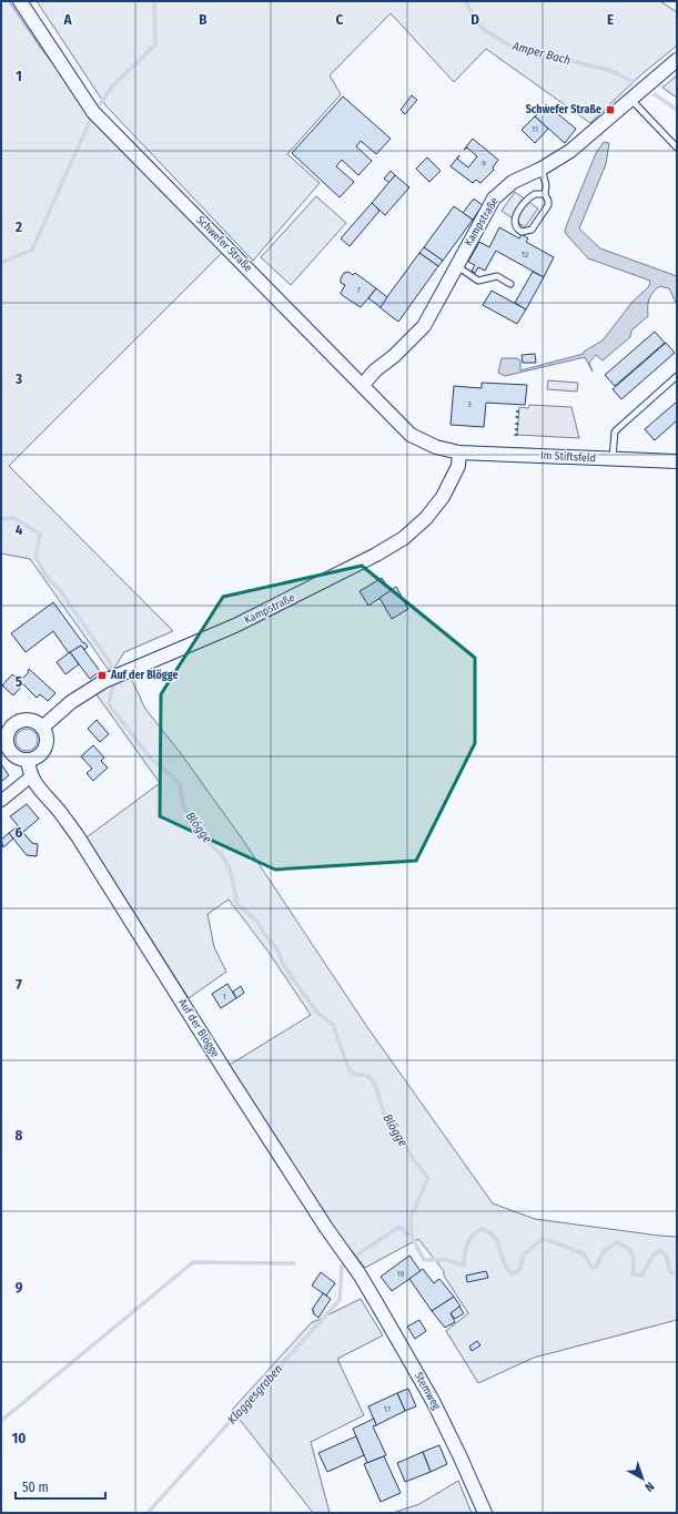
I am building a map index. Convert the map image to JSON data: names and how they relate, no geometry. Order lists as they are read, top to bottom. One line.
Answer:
{"streets":{"street":["Kampstraße","Schwefer Straße","Im Stiftsfeld","Auf der Blögge","Stemweg"]},"crossings":[["Kampstraße","Schwefer Straße"],["Kampstraße","Im Stiftsfeld"],["Kampstraße","Auf der Blögge"],["Schwefer Straße","Im Stiftsfeld"],["Auf der Blögge","Stemweg"]],"water":["Amper Bach","Blögge","Klaggesgraben"],"places":{"transit":["Schwefer Straße","Auf der Blögge"]},"house_numbers":["11","9","12","7","3","1","18","17"],"scale_bar":"50 m","north":"bottom right","grid":{"columns":["A","B","C","D","E"],"rows":["1","2","3","4","5","6","7","8","9","10"]}}
